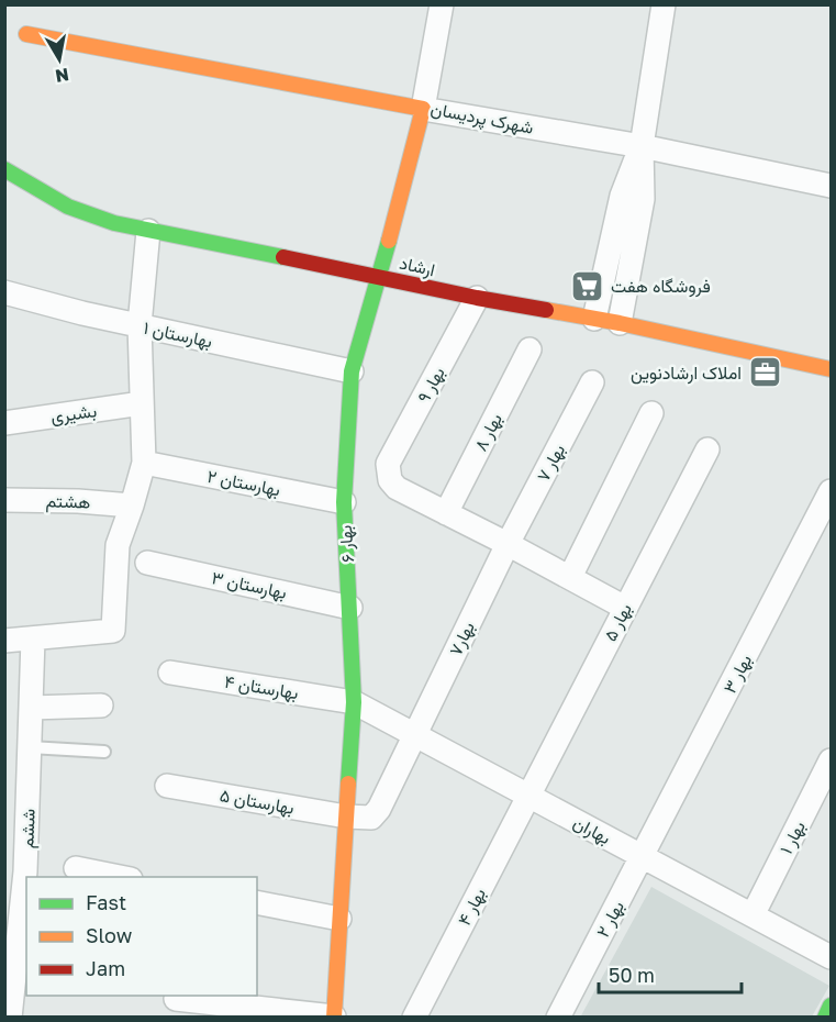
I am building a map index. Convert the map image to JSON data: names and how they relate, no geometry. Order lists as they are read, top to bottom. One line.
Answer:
{"streets":{"main road":["ارشاد","بهار ۶"],"street":["شهرک پردیسان","بهارستان ۱","بهار ۹","بشیری","بهار ۸","بهار ۷","بهارستان ۲","هشتم","بهارستان ۳","بهار ۵","بهار۷","بهار ۳","بهارستان ۴","بهارستان ۵","ششم","بهاران","بهار ۱","بهار ۴","بهار ۲"]},"crossings":[["شهرک پردیسان","بهار ۶"],["ارشاد","بهار ۹"],["ارشاد","بهار ۶"],["بهارستان ۱","بهار ۶"],["بهار ۹","بهار ۸"],["بهار ۷","بهار۷"],["بهارستان ۲","بهار ۶"],["بهار ۶","بهارستان ۳"],["بهار ۶","بهارستان ۴"],["بهار ۶","بهارستان ۵"],["بهار ۶","بهاران"],["بهار ۵","بهاران"],["بهار ۵","بهار ۴"],["بهار۷","بهاران"],["بهار ۳","بهاران"],["بهار ۳","بهار ۲"],["بهارستان ۴","بهاران"],["بهاران","بهار ۱"],["بهاران","بهار ۴"],["بهاران","بهار ۲"]],"places":{"supermarket":["فروشگاه هفت"],"office":["املاک ارشادنوین"]},"legend":["Fast","Slow","Jam"],"scale_bar":"50 m","north":"bottom"}
